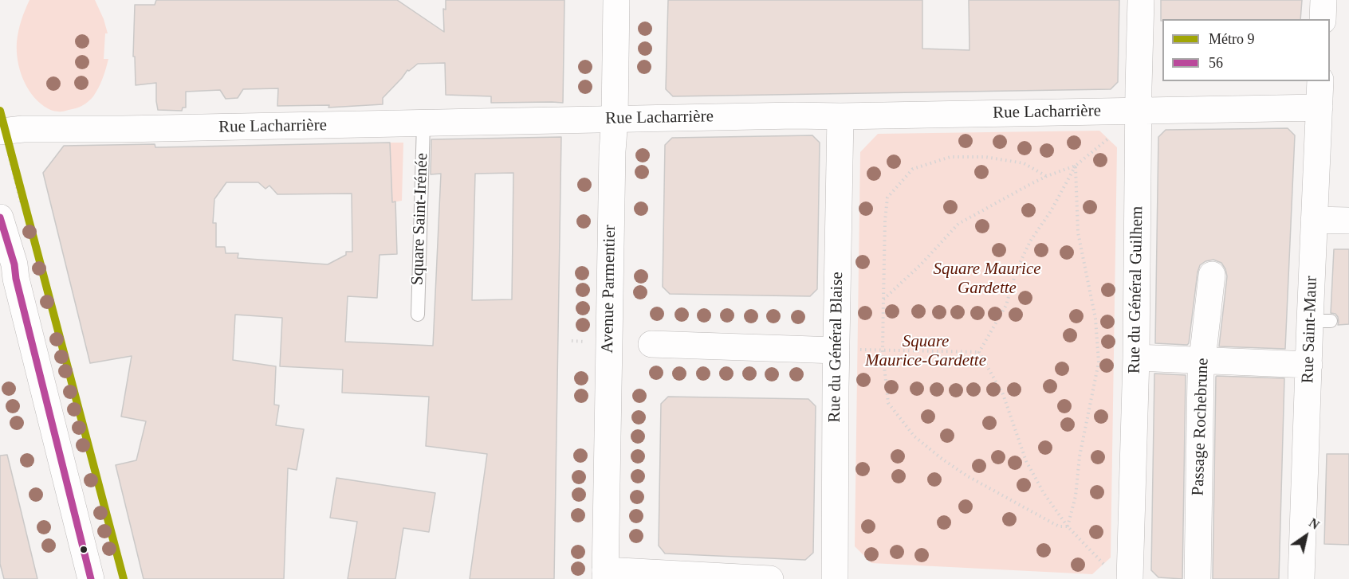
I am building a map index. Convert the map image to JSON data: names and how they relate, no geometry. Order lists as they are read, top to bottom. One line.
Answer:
{"streets":{"street":["Rue Lacharrière","Avenue Parmentier","Rue du Général Guilhem","Rue Saint-Maur","Rue du Général Blaise","Passage Rochebrune"],"lane":["Square Saint-Irénée"]},"crossings":[["Rue Lacharrière","Square Saint-Irénée"],["Rue Lacharrière","Avenue Parmentier"],["Rue Lacharrière","Rue du Général Guilhem"],["Rue Lacharrière","Rue Saint-Maur"],["Rue Lacharrière","Rue du Général Blaise"]],"parks":["Square Maurice Gardette","Square Maurice-Gardette"],"lines":["metro line 9","transit line 56"],"legend":["Métro 9","56"],"north":"top right"}
